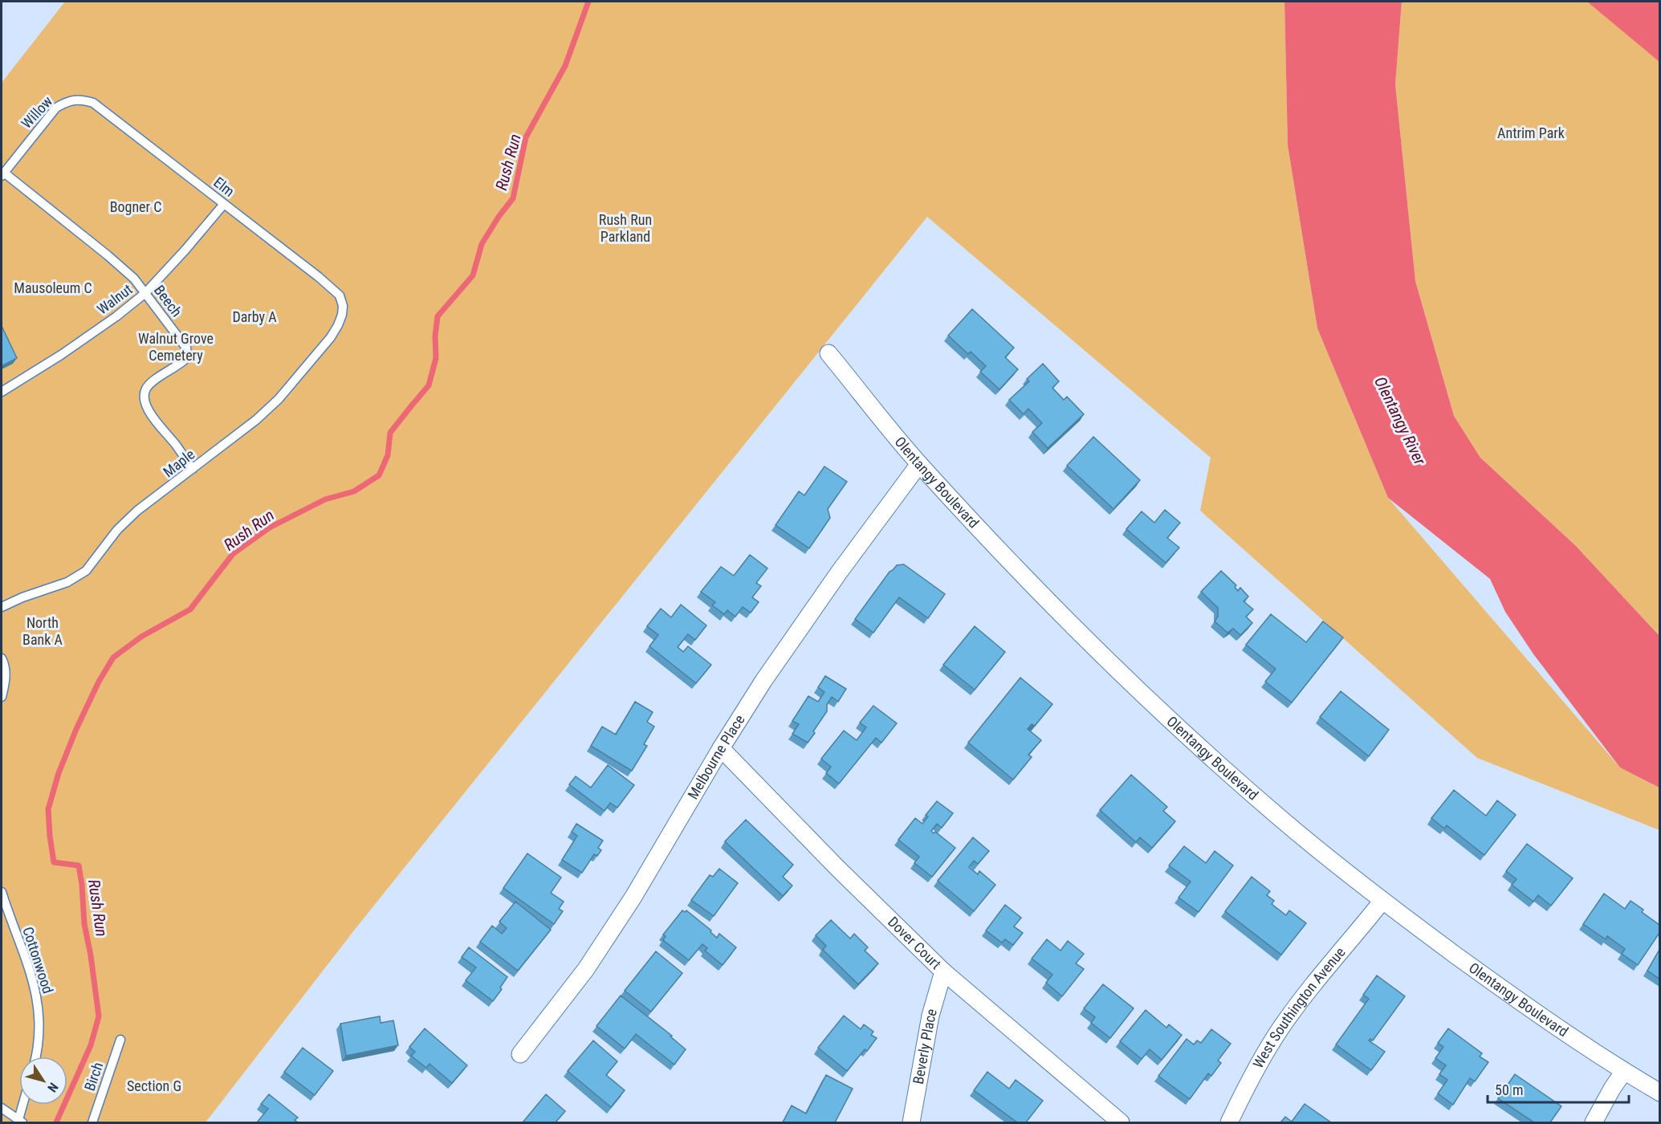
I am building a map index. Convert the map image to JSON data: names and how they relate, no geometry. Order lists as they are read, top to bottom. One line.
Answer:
{"streets":{"street":["Olentangy Boulevard","Melbourne Place","Dover Court","West Southington Avenue","Beverly Place"],"lane":["Willow","Elm","Walnut","Beech","Maple","Cottonwood","Birch"]},"crossings":[["Willow","Elm"],["Willow","Beech"],["Elm","Walnut"],["Elm","Maple"],["Walnut","Beech"],["Beech","Maple"],["Olentangy Boulevard","Melbourne Place"],["Olentangy Boulevard","West Southington Avenue"],["Melbourne Place","Dover Court"],["Dover Court","Beverly Place"]],"water":["Rush Run","Olentangy River"],"parks":["Antrim Park","Bogner C","Rush Run Parkland","Mausoleum C","Darby A","Walnut Grove Cemetery","North Bank A","Section G"],"scale_bar":"50 m","north":"bottom right"}
